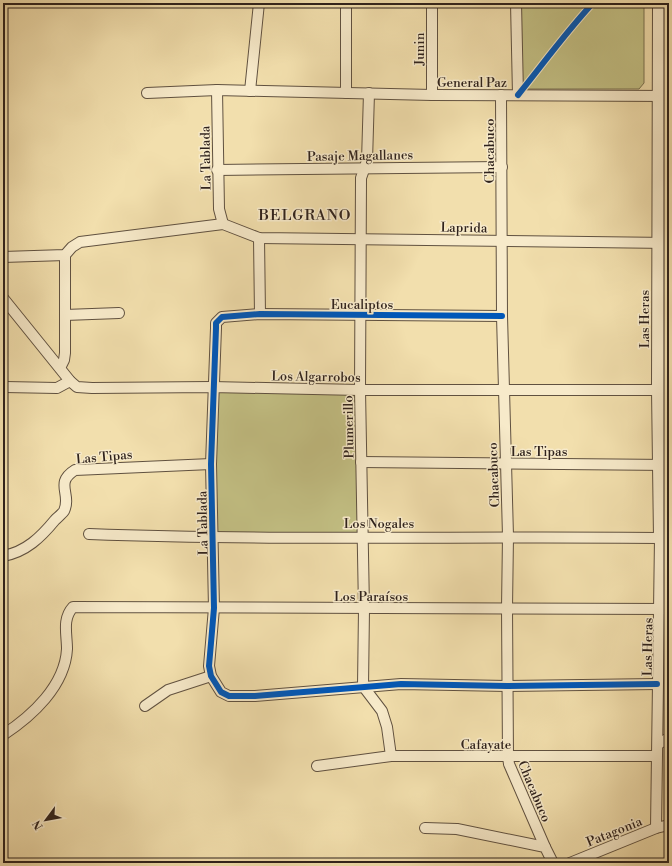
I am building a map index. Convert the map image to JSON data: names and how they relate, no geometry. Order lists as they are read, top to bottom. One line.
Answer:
{"streets":{"street":["Junin","General Paz","Chacabuco","Pasaje Magallanes","La Tablada","Laprida","Eucaliptos","Las Heras","Los Algarrobos","Plumerillo","Las Tipas","Los Nogales","Los Paraísos","Cafayate","Patagonia"]},"crossings":[["Junin","General Paz"],["General Paz","Chacabuco"],["General Paz","La Tablada"],["General Paz","Las Heras"],["General Paz","Plumerillo"],["Chacabuco","Pasaje Magallanes"],["Chacabuco","Laprida"],["Chacabuco","Eucaliptos"],["Chacabuco","Los Algarrobos"],["Chacabuco","Las Tipas"],["Chacabuco","Los Nogales"],["Chacabuco","Los Paraísos"],["Chacabuco","Cafayate"],["Pasaje Magallanes","La Tablada"],["Pasaje Magallanes","Plumerillo"],["La Tablada","Eucaliptos"],["La Tablada","Los Algarrobos"],["La Tablada","Las Tipas"],["La Tablada","Los Nogales"],["La Tablada","Los Paraísos"],["Laprida","Las Heras"],["Laprida","Plumerillo"],["Eucaliptos","Plumerillo"],["Las Heras","Los Algarrobos"],["Las Heras","Las Tipas"],["Las Heras","Los Nogales"],["Las Heras","Los Paraísos"],["Las Heras","Cafayate"],["Las Heras","Patagonia"],["Los Algarrobos","Plumerillo"],["Plumerillo","Las Tipas"],["Plumerillo","Los Nogales"],["Plumerillo","Los Paraísos"]],"districts":["BELGRANO"],"north":"bottom left"}
